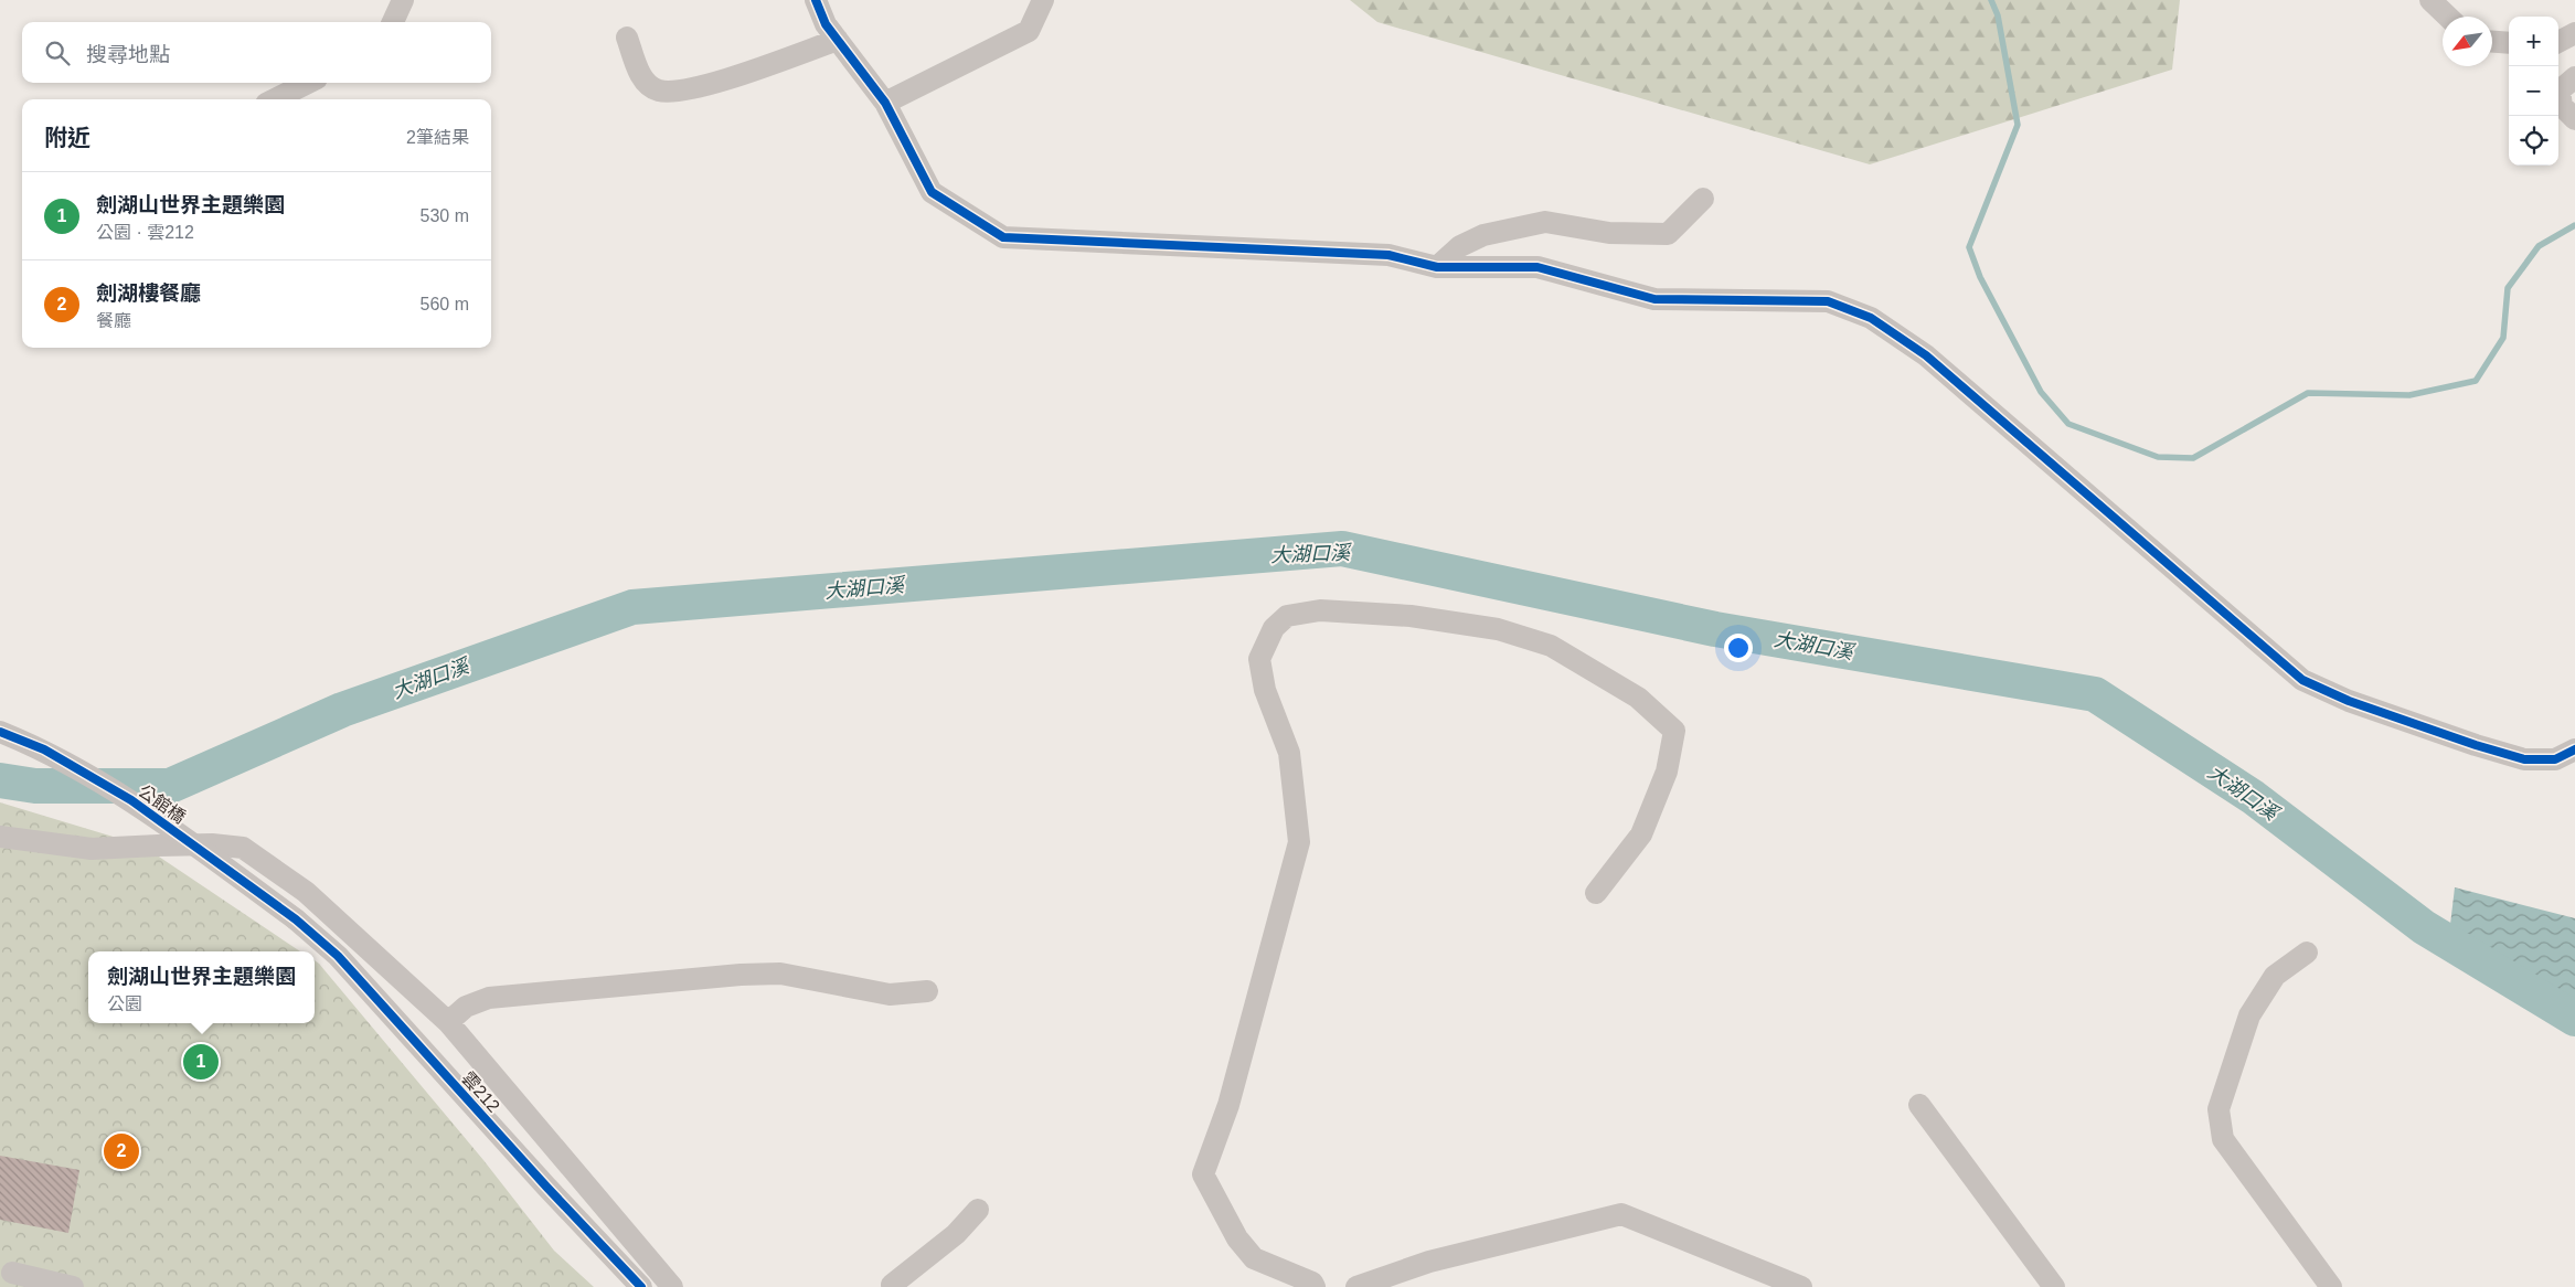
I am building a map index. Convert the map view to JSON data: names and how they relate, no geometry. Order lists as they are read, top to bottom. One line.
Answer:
{"streets":{"street":["公館橋","雲212"]},"crossings":[["公館橋","雲212"]],"water":["大湖口溪"],"north":"bottom left","page":{"map_buttons":["+","−"],"search":"搜尋地點","heading":["附近","2筆結果"],"list":[{"mark":"1","name":"劍湖山世界主題樂園","note":"公園 · 雲212","value":"530 m"},{"mark":"2","name":"劍湖樓餐廳","note":"餐廳","value":"560 m"}],"popup":["劍湖山世界主題樂園","公園"],"pins":["1","2"]}}
